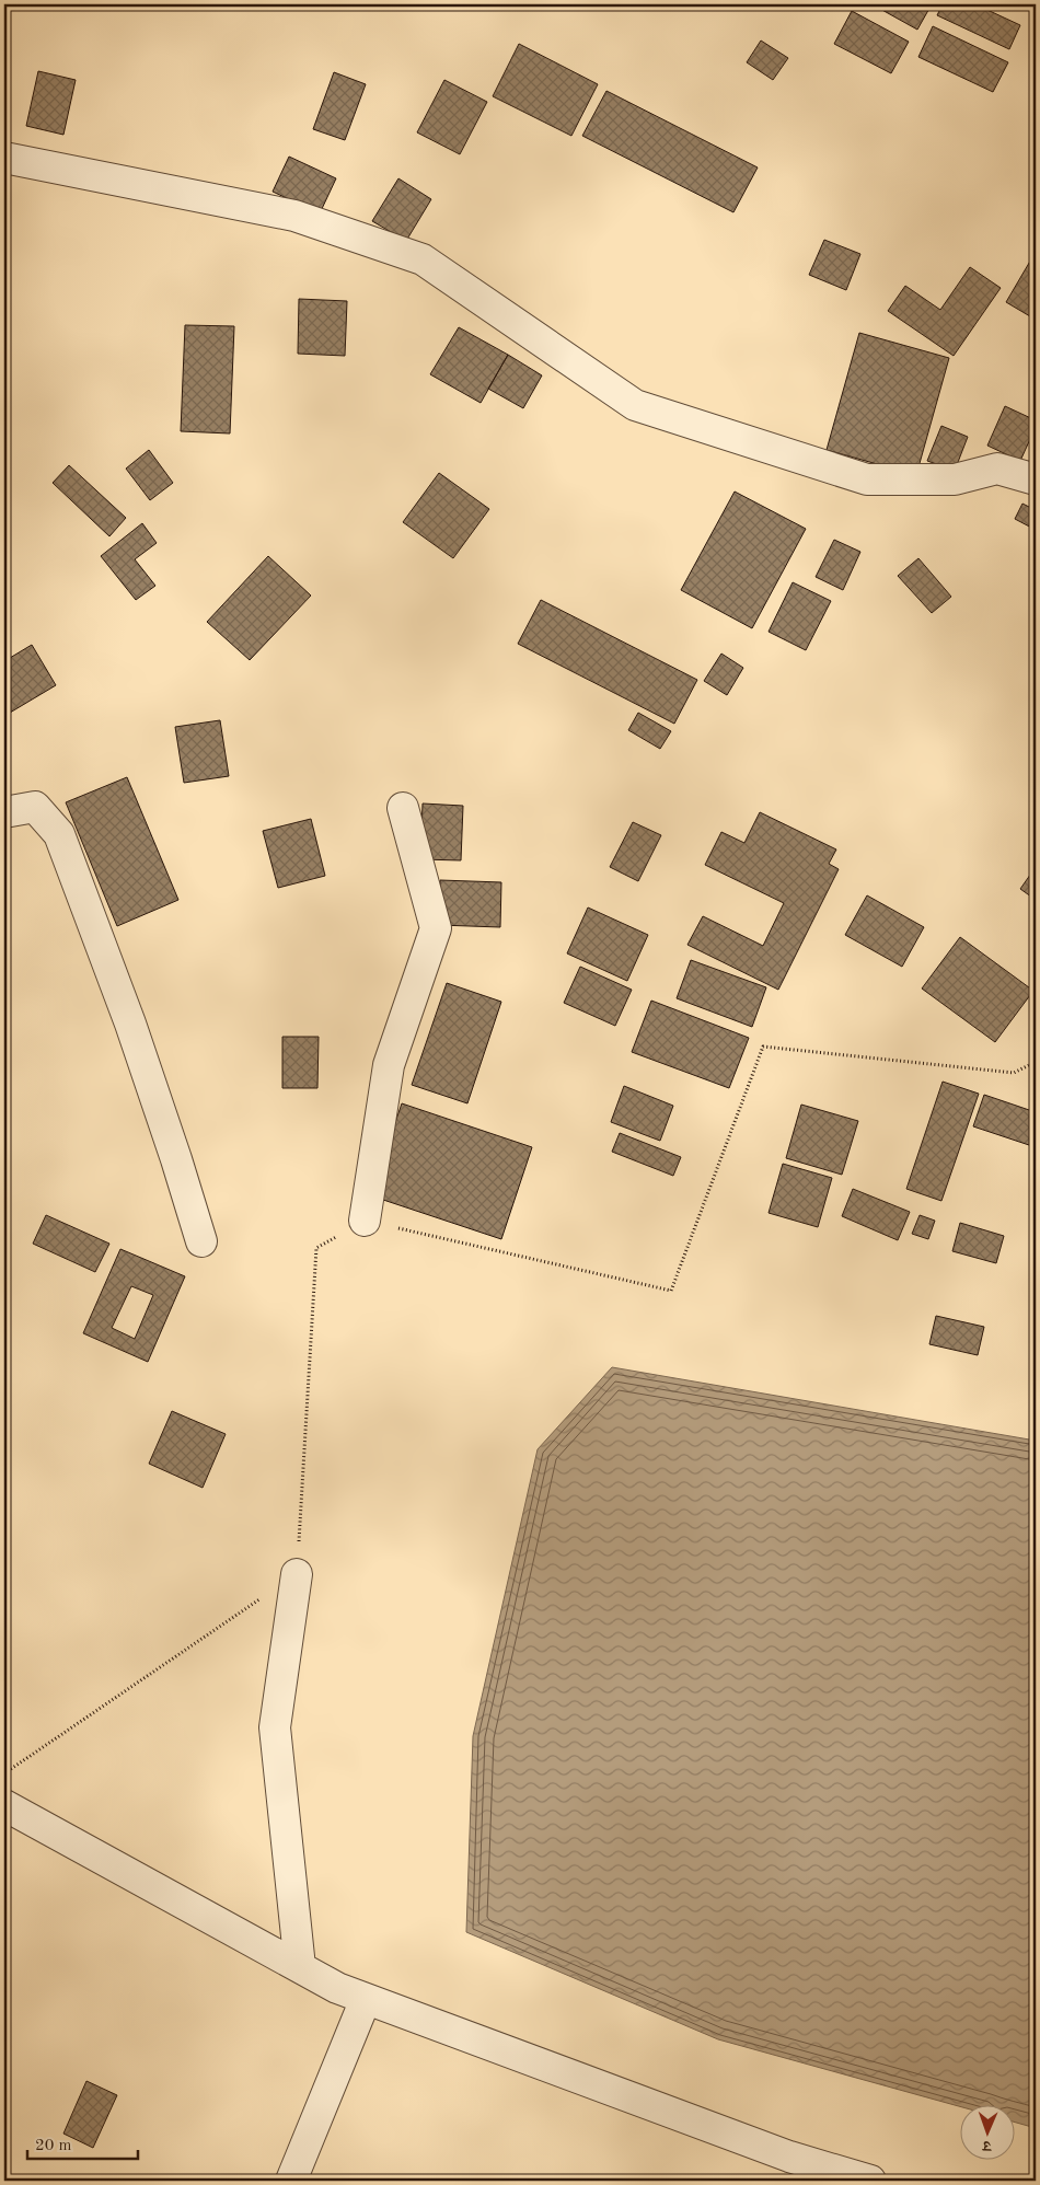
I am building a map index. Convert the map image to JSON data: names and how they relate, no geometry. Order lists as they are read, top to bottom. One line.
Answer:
{"scale_bar":"20 m","north":"bottom"}
